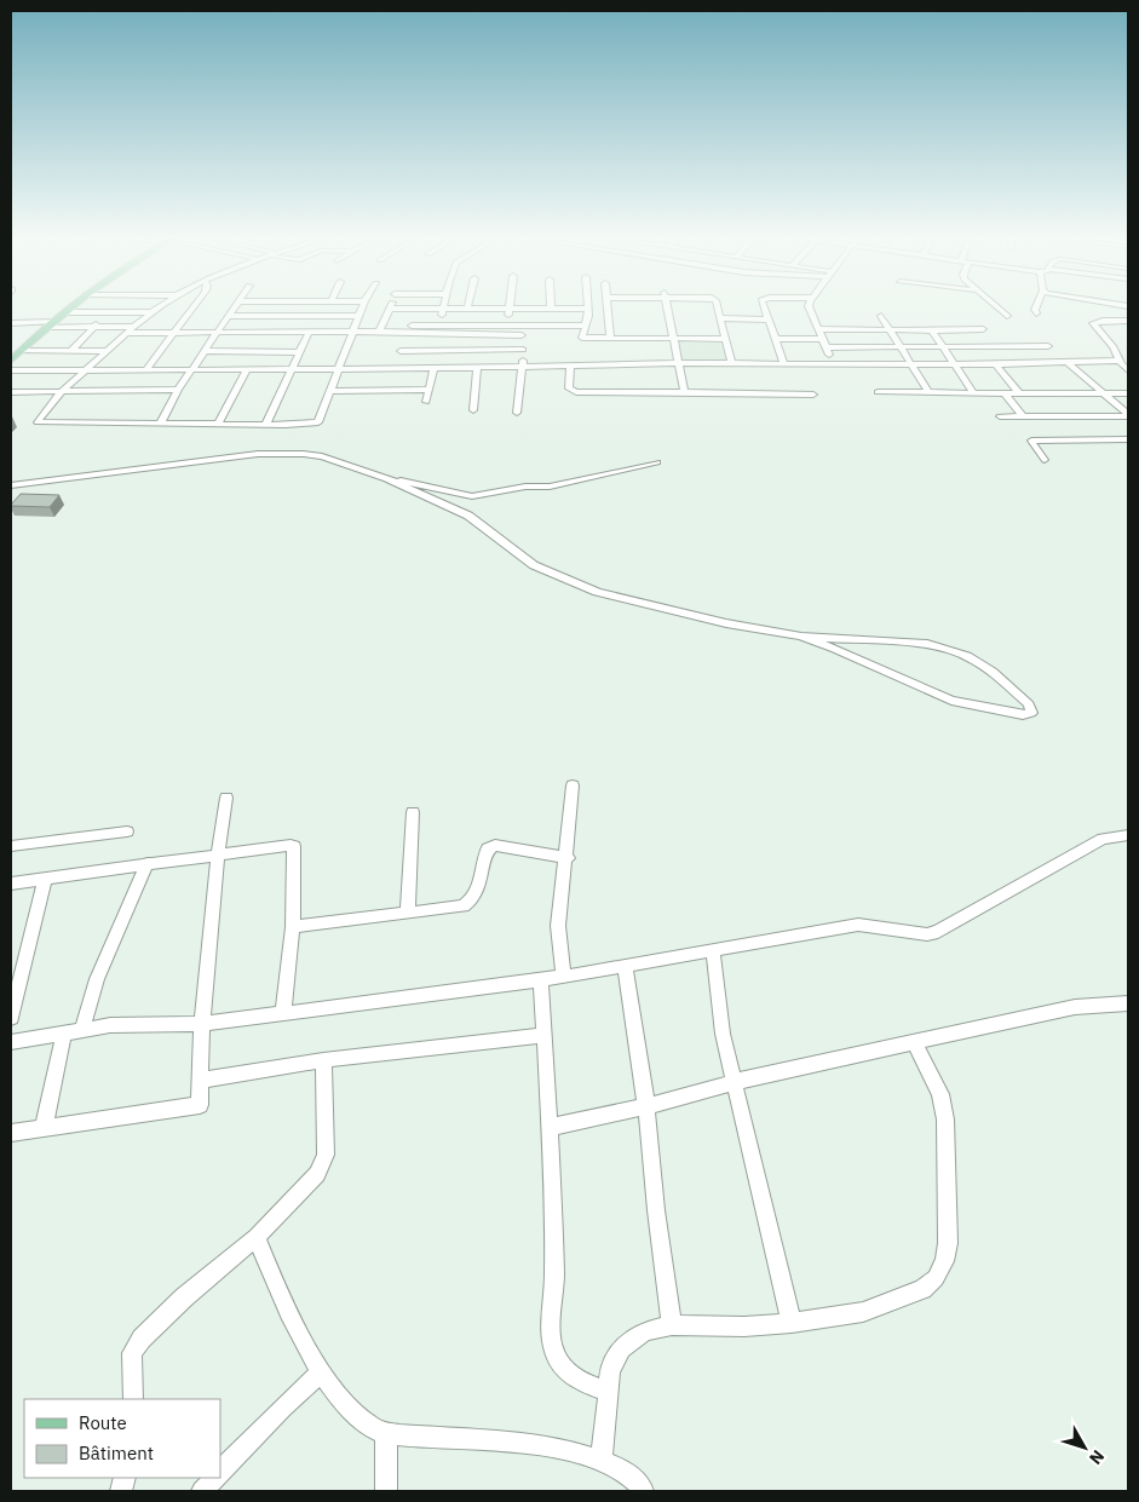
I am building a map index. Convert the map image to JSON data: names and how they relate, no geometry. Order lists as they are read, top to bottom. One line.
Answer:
{"legend":["Route","Bâtiment"],"north":"bottom right"}
